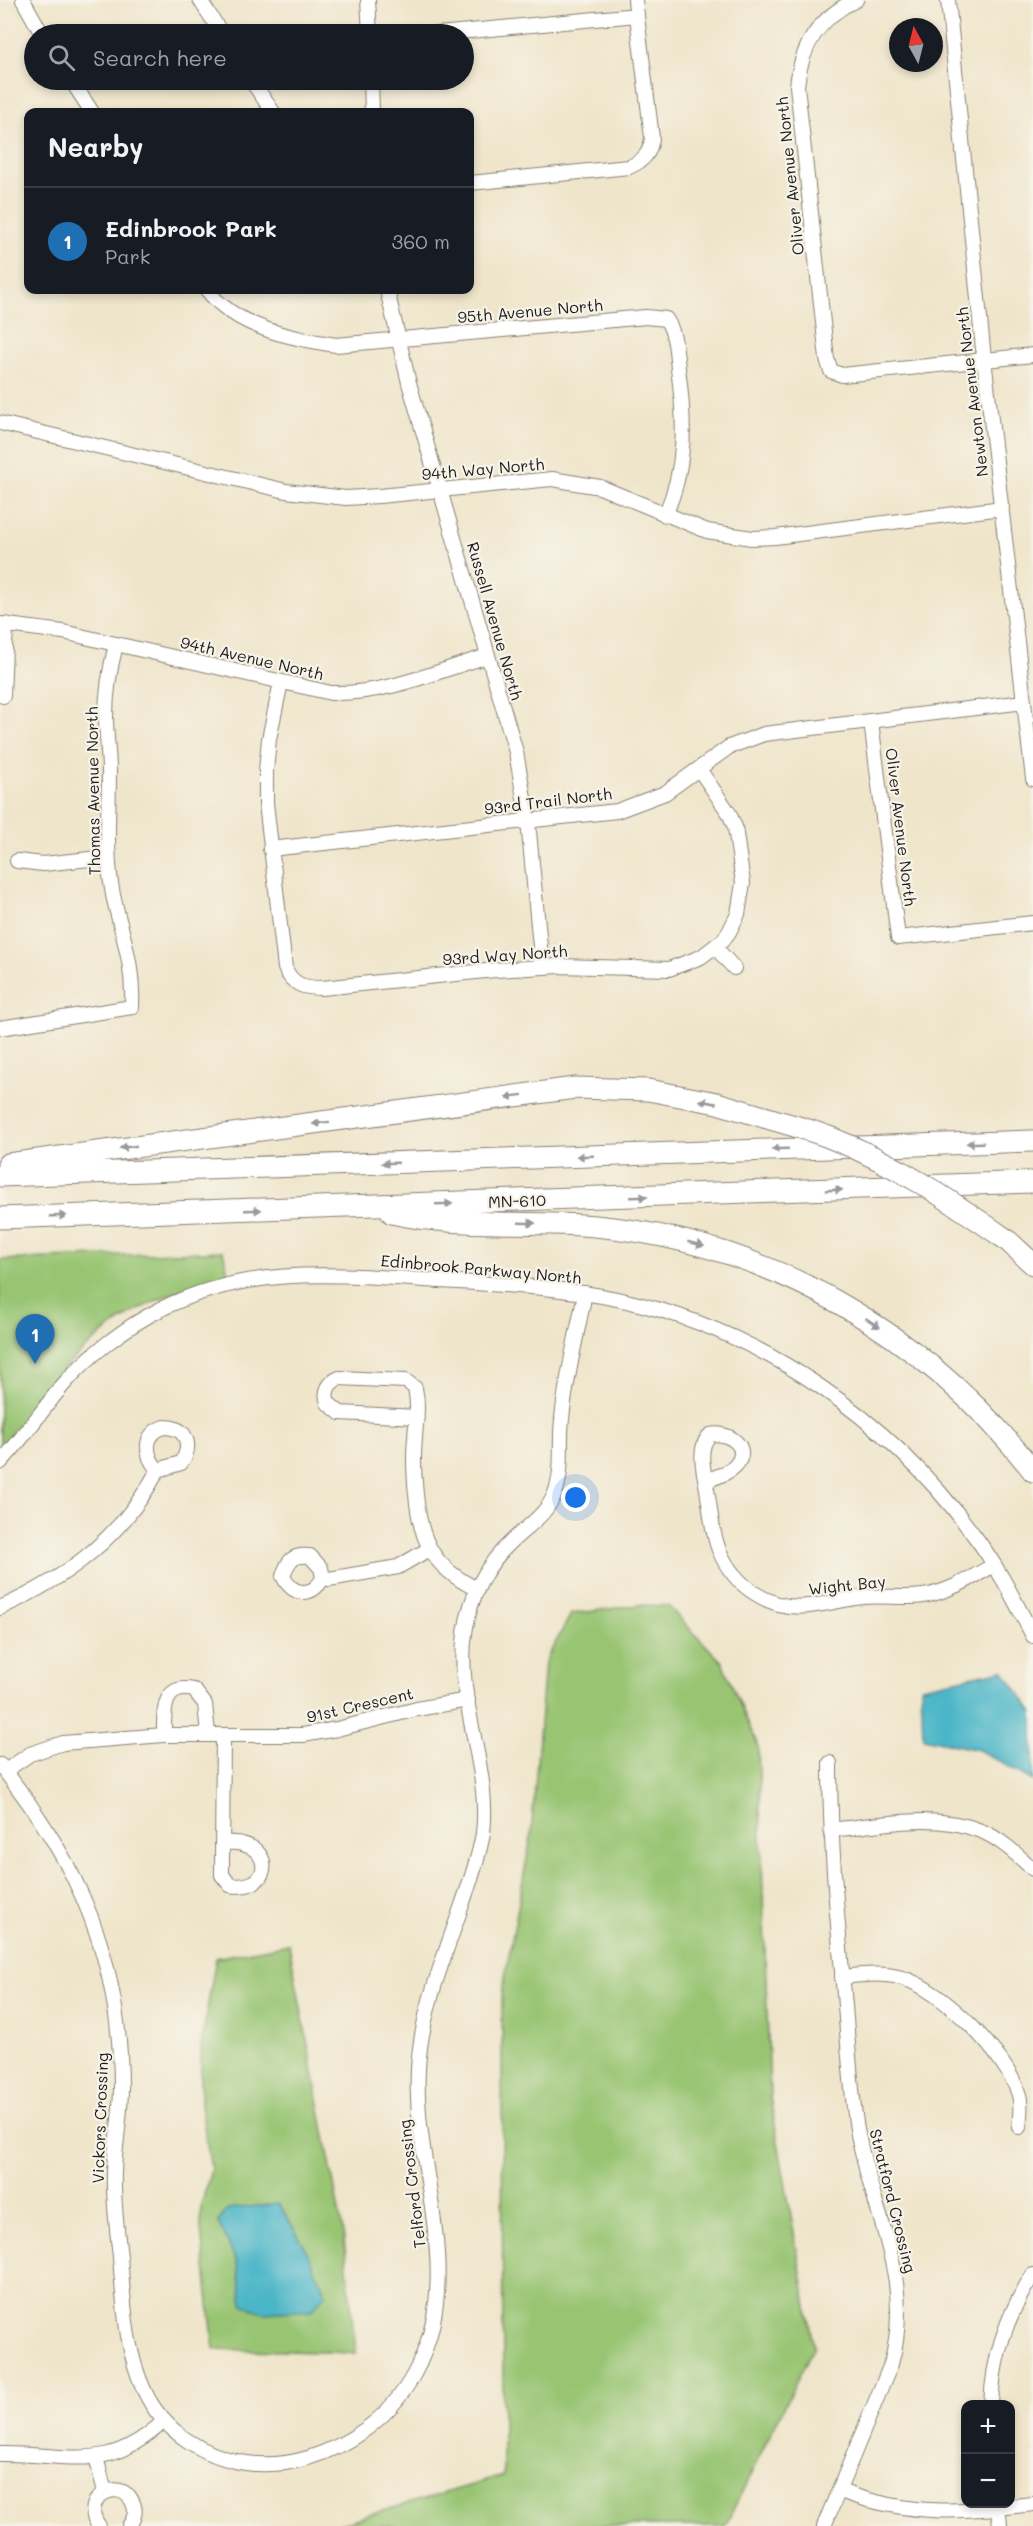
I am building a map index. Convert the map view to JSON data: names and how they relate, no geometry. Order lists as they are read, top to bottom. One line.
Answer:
{"streets":{"highway":["MN-610"],"street":["Oliver Avenue North","95th Avenue North","Newton Avenue North","94th Way North","Russell Avenue North","94th Avenue North","Thomas Avenue North","93rd Trail North","93rd Way North","Edinbrook Parkway North","Wight Bay","91st Crescent","Vickors Crossing","Telford Crossing","Stratford Crossing"]},"crossings":[["Oliver Avenue North","Newton Avenue North"],["Oliver Avenue North","93rd Trail North"],["95th Avenue North","94th Way North"],["95th Avenue North","Russell Avenue North"],["Newton Avenue North","94th Way North"],["Newton Avenue North","93rd Trail North"],["94th Way North","Russell Avenue North"],["Russell Avenue North","94th Avenue North"],["Russell Avenue North","93rd Trail North"],["Russell Avenue North","93rd Way North"],["94th Avenue North","Thomas Avenue North"],["93rd Trail North","93rd Way North"],["Edinbrook Parkway North","Wight Bay"],["Edinbrook Parkway North","Telford Crossing"],["91st Crescent","Vickors Crossing"],["91st Crescent","Telford Crossing"],["Vickors Crossing","Telford Crossing"]],"north":"top","page":{"search":"Search here","heading":"Nearby","list":[{"mark":"1","name":"Edinbrook Park","note":"Park","value":"360 m"}],"pins":"1","map_buttons":["+","−"]}}
